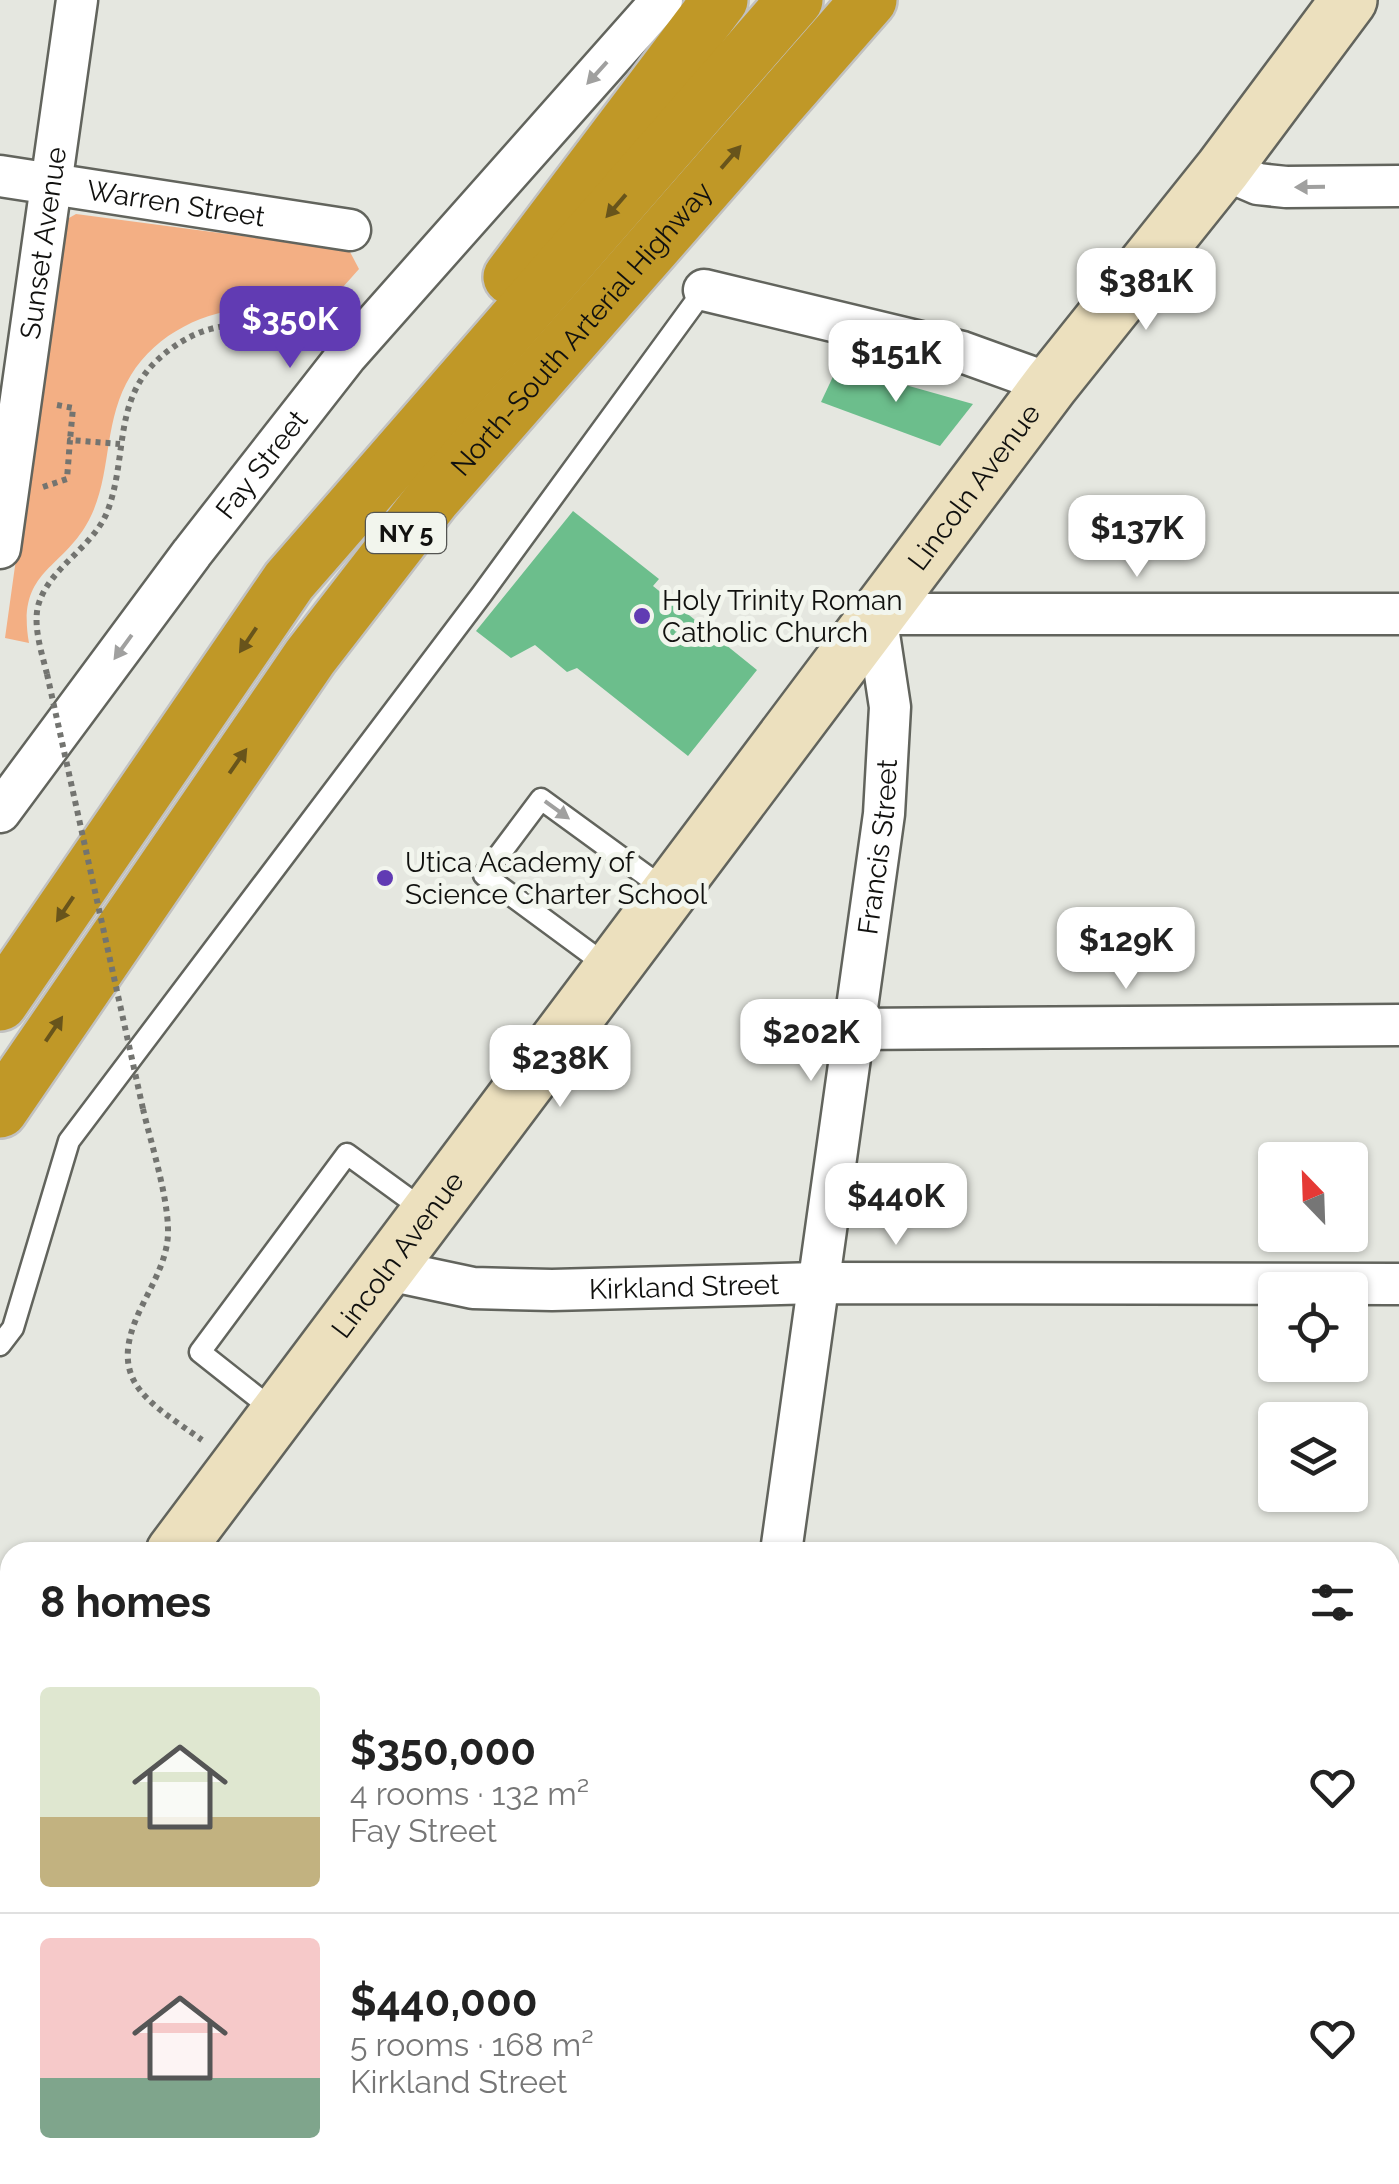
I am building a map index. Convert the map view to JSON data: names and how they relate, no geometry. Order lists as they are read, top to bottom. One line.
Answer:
{"streets":{"highway":["North-South Arterial Highway","NY 5"],"street":["Warren Street","Sunset Avenue","Fay Street","Lincoln Avenue","Francis Street","Kirkland Street"]},"crossings":[["Warren Street","Sunset Avenue"],["Lincoln Avenue","Francis Street"],["Lincoln Avenue","Kirkland Street"],["Francis Street","Kirkland Street"]],"one_way":["Fay Street"],"places":["Holy Trinity Roman Catholic Church","Utica Academy of Science Charter School"],"north":"top left","page":{"price":["$381K","$350K","$151K","$137K","$129K","$202K","$238K","$440K"],"heading":"8 homes","list":[{"name":"$350,000","note":"4 rooms · 132 m² · Fay Street"},{"name":"$440,000","note":"5 rooms · 168 m² · Kirkland Street"}]}}
